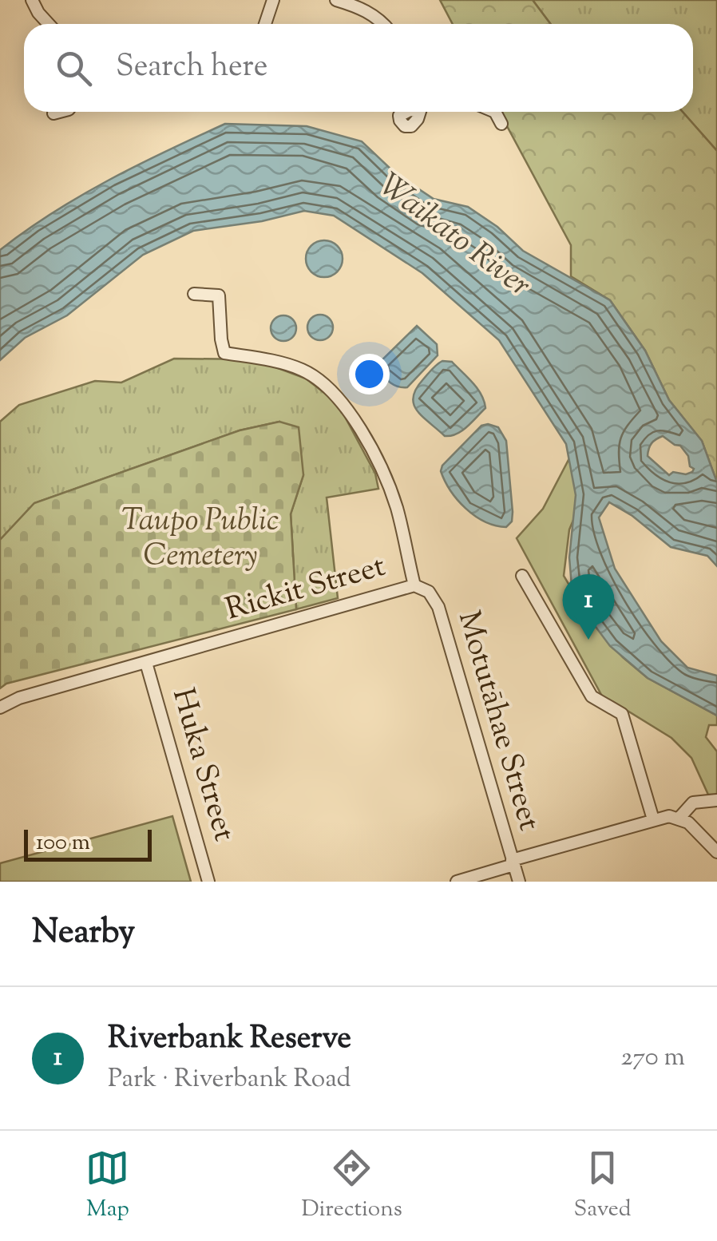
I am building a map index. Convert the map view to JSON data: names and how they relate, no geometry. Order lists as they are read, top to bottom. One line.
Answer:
{"streets":{"street":["Rickit Street","Motutāhae Street","Huka Street"]},"crossings":[["Rickit Street","Motutāhae Street"],["Rickit Street","Huka Street"]],"water":["Waikato River"],"parks":["Taupo Public Cemetery"],"scale_bar":"100 m","page":{"search":"Search here","pins":"1","scale":"100 m","heading":"Nearby","list":[{"mark":"1","name":"Riverbank Reserve","note":"Park · Riverbank Road","value":"270 m"}],"nav":["Map","Directions","Saved"]}}
